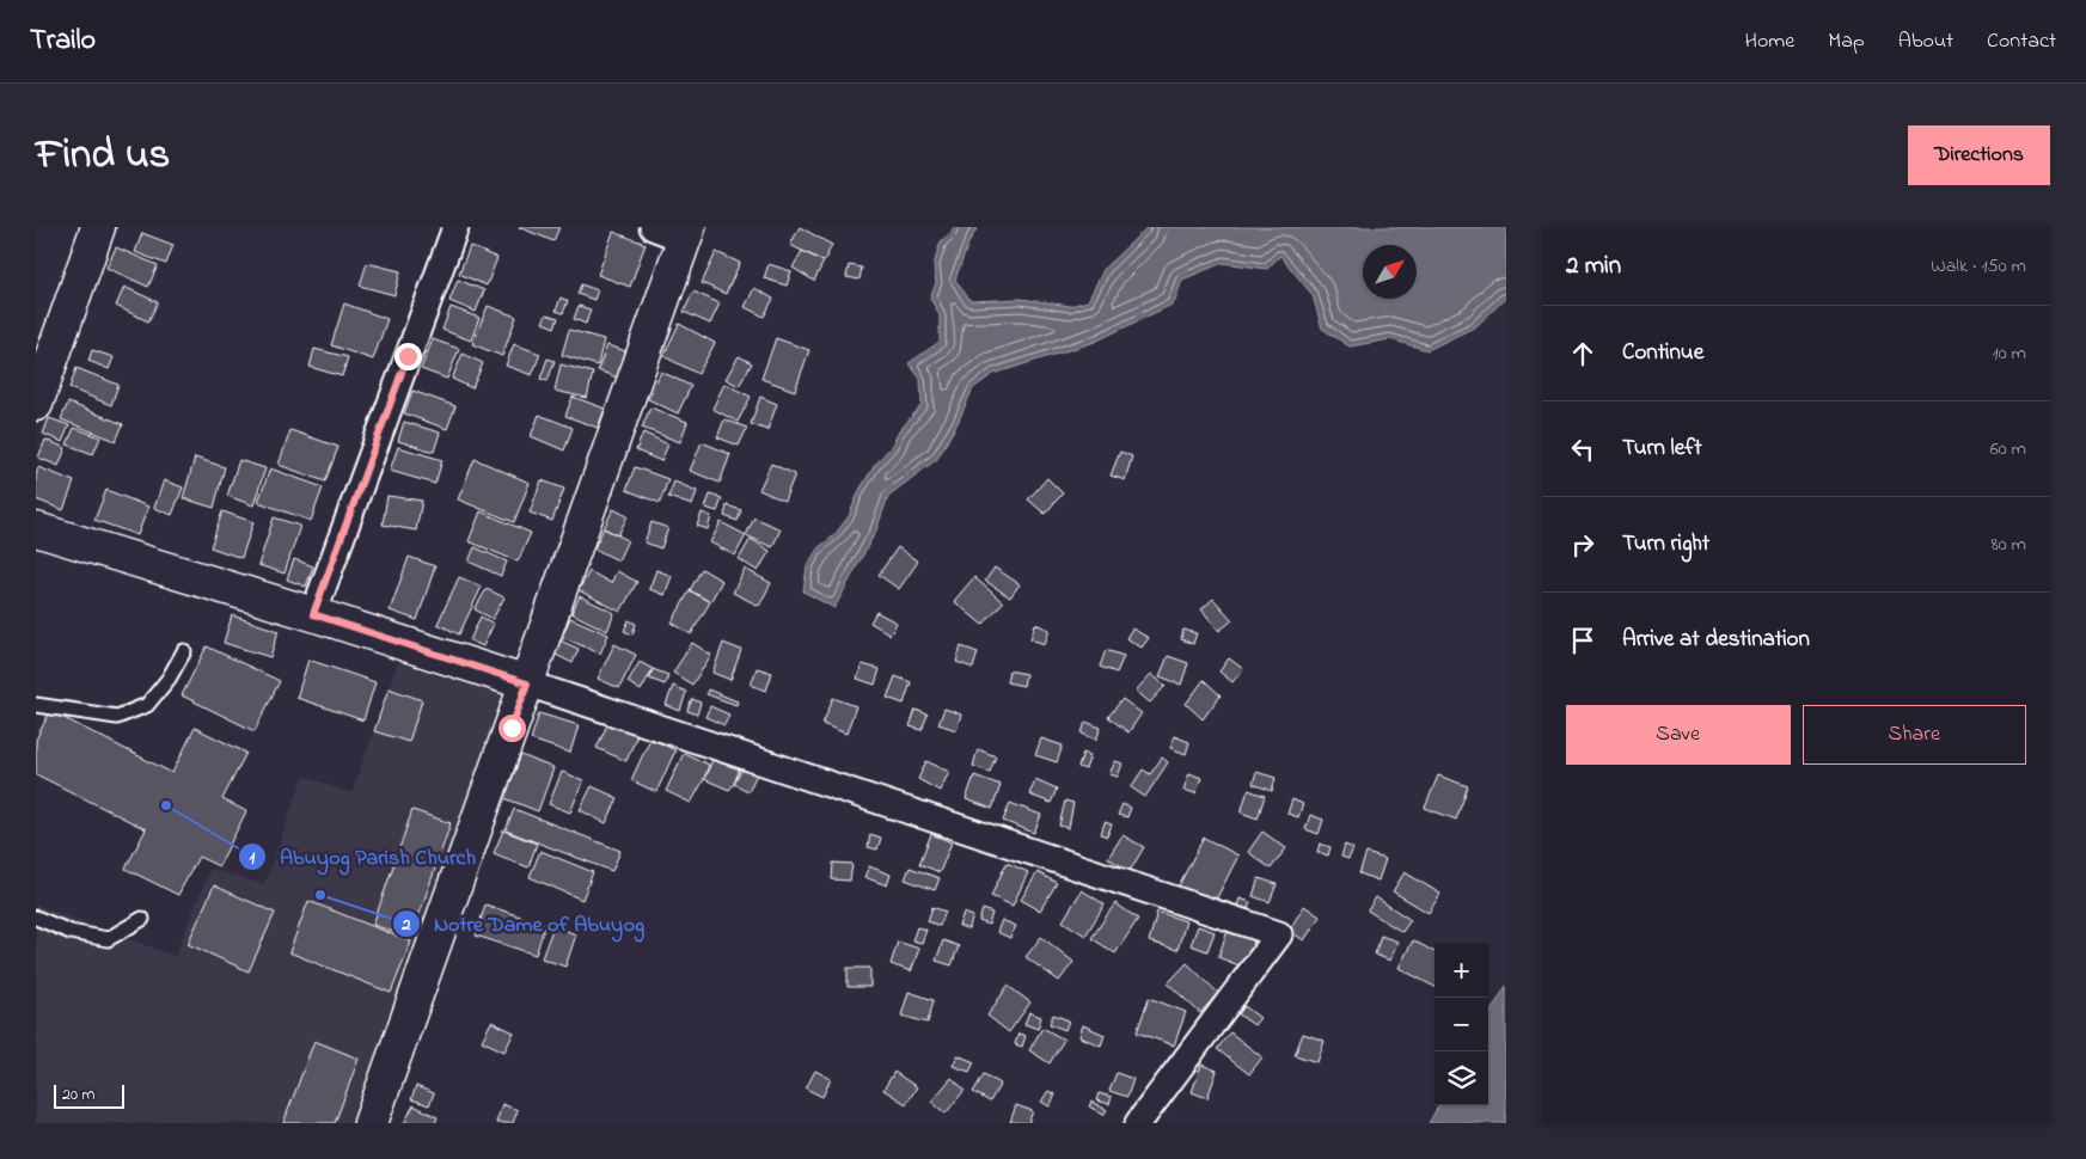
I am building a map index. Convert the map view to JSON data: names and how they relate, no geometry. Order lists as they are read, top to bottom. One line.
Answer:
{"places":["Abuyog Parish Church","Notre Dame of Abuyog"],"scale_bar":"20 m","north":"top right","page":{"header":"Trailo","nav":["Home","Map","About","Contact"],"title":"Find us","buttons":["Directions",["Save","Share"]],"heading":["2 min","Walk · 150 m"],"list":[["Continue","10 m"],["Turn left","60 m"],["Turn right","80 m"],"Arrive at destination"],"map_buttons":["+","−"],"scale":"20 m"}}
